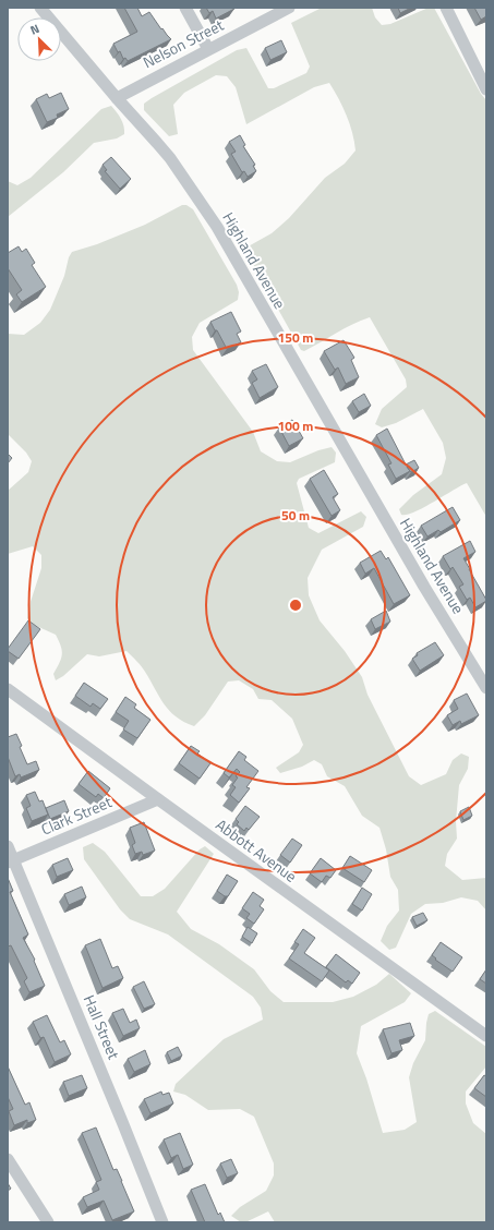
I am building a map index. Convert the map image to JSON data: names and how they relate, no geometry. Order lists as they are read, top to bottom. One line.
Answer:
{"streets":{"street":["Nelson Street","Highland Avenue","Clark Street","Abbott Avenue","Hall Street"]},"crossings":[["Nelson Street","Highland Avenue"],["Clark Street","Abbott Avenue"],["Clark Street","Hall Street"]],"north":"top left","rings":["150 m","100 m","50 m"]}
